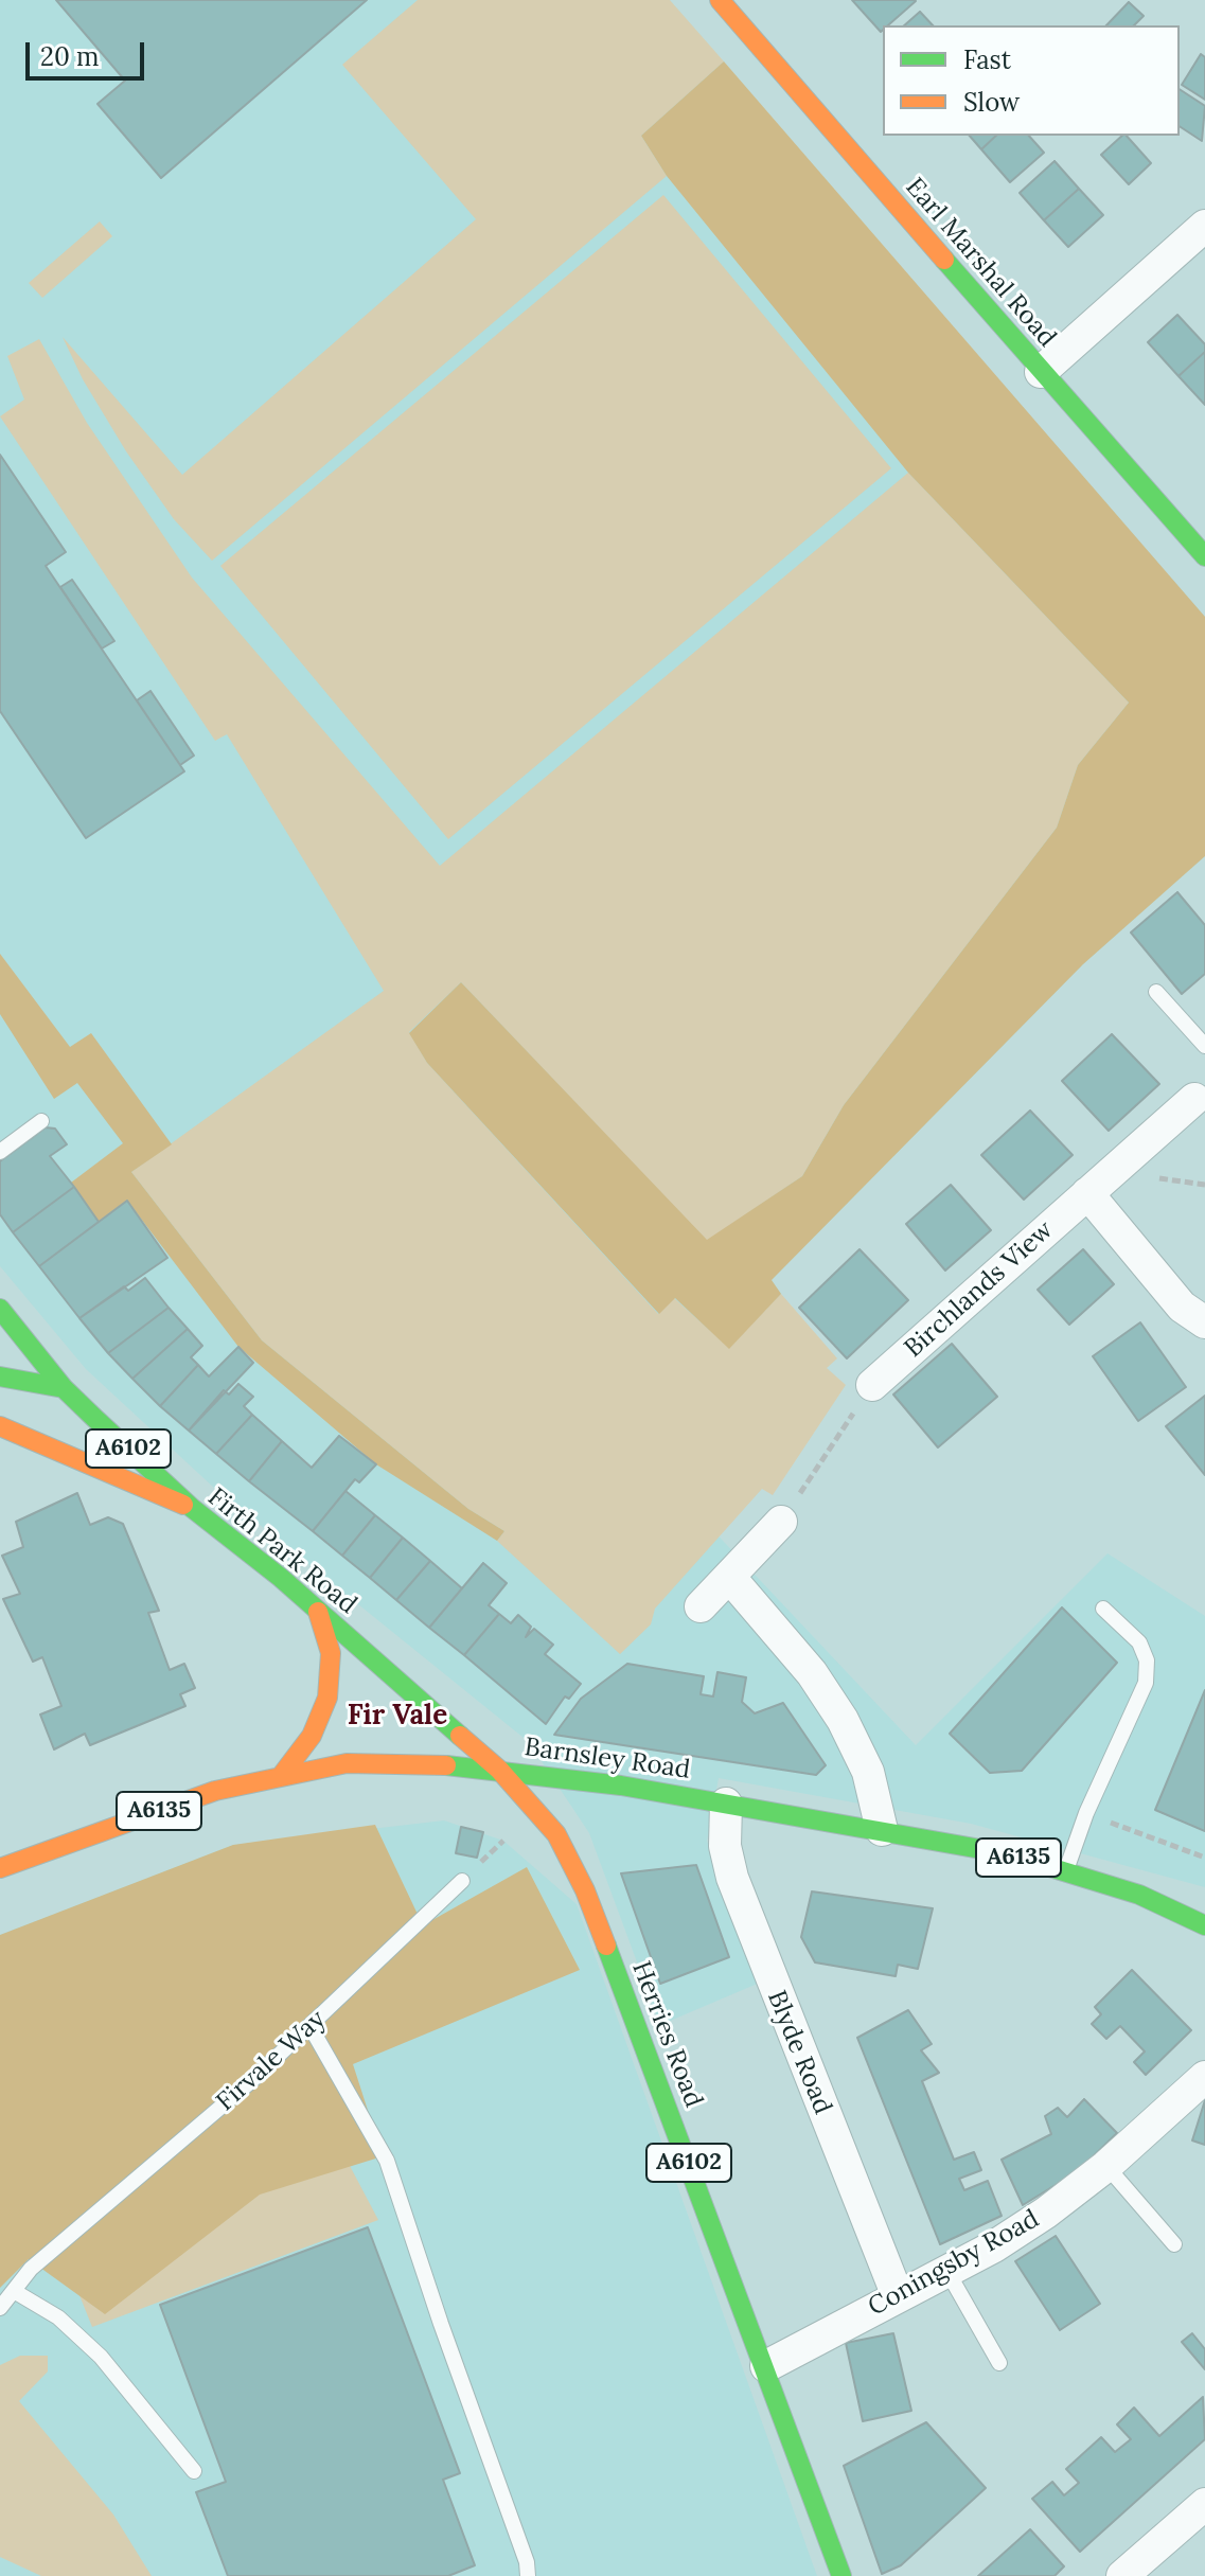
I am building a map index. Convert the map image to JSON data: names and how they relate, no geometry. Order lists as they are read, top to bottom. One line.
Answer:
{"streets":{"main road":["Earl Marshal Road","A6102","Firth Park Road","Barnsley Road","A6135","Herries Road"],"street":["Birchlands View","Blyde Road","Coningsby Road"],"lane":["Firvale Way"]},"crossings":[["A6102","Firth Park Road"],["Firth Park Road","Barnsley Road"],["Firth Park Road","Herries Road"],["Barnsley Road","Herries Road"],["Barnsley Road","Blyde Road"],["Herries Road","Coningsby Road"],["Blyde Road","Coningsby Road"]],"districts":["Fir Vale"],"legend":["Fast","Slow"],"scale_bar":"20 m"}
